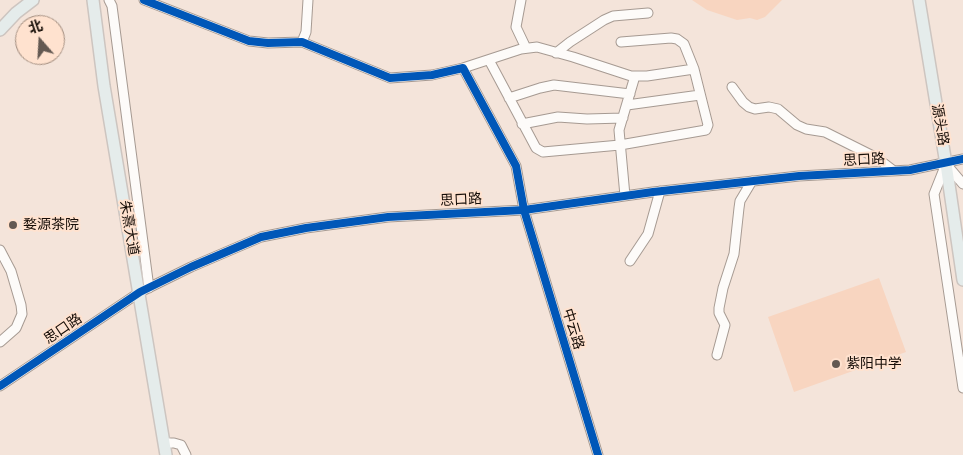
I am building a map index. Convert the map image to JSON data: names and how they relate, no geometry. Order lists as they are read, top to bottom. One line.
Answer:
{"streets":{"main road":["源头路","朱熹大道"],"street":["思口路","中云路"]},"crossings":[["源头路","思口路"],["思口路","朱熹大道"],["思口路","中云路"]],"places":["婺源茶院","紫阳中学"],"north":"top"}
